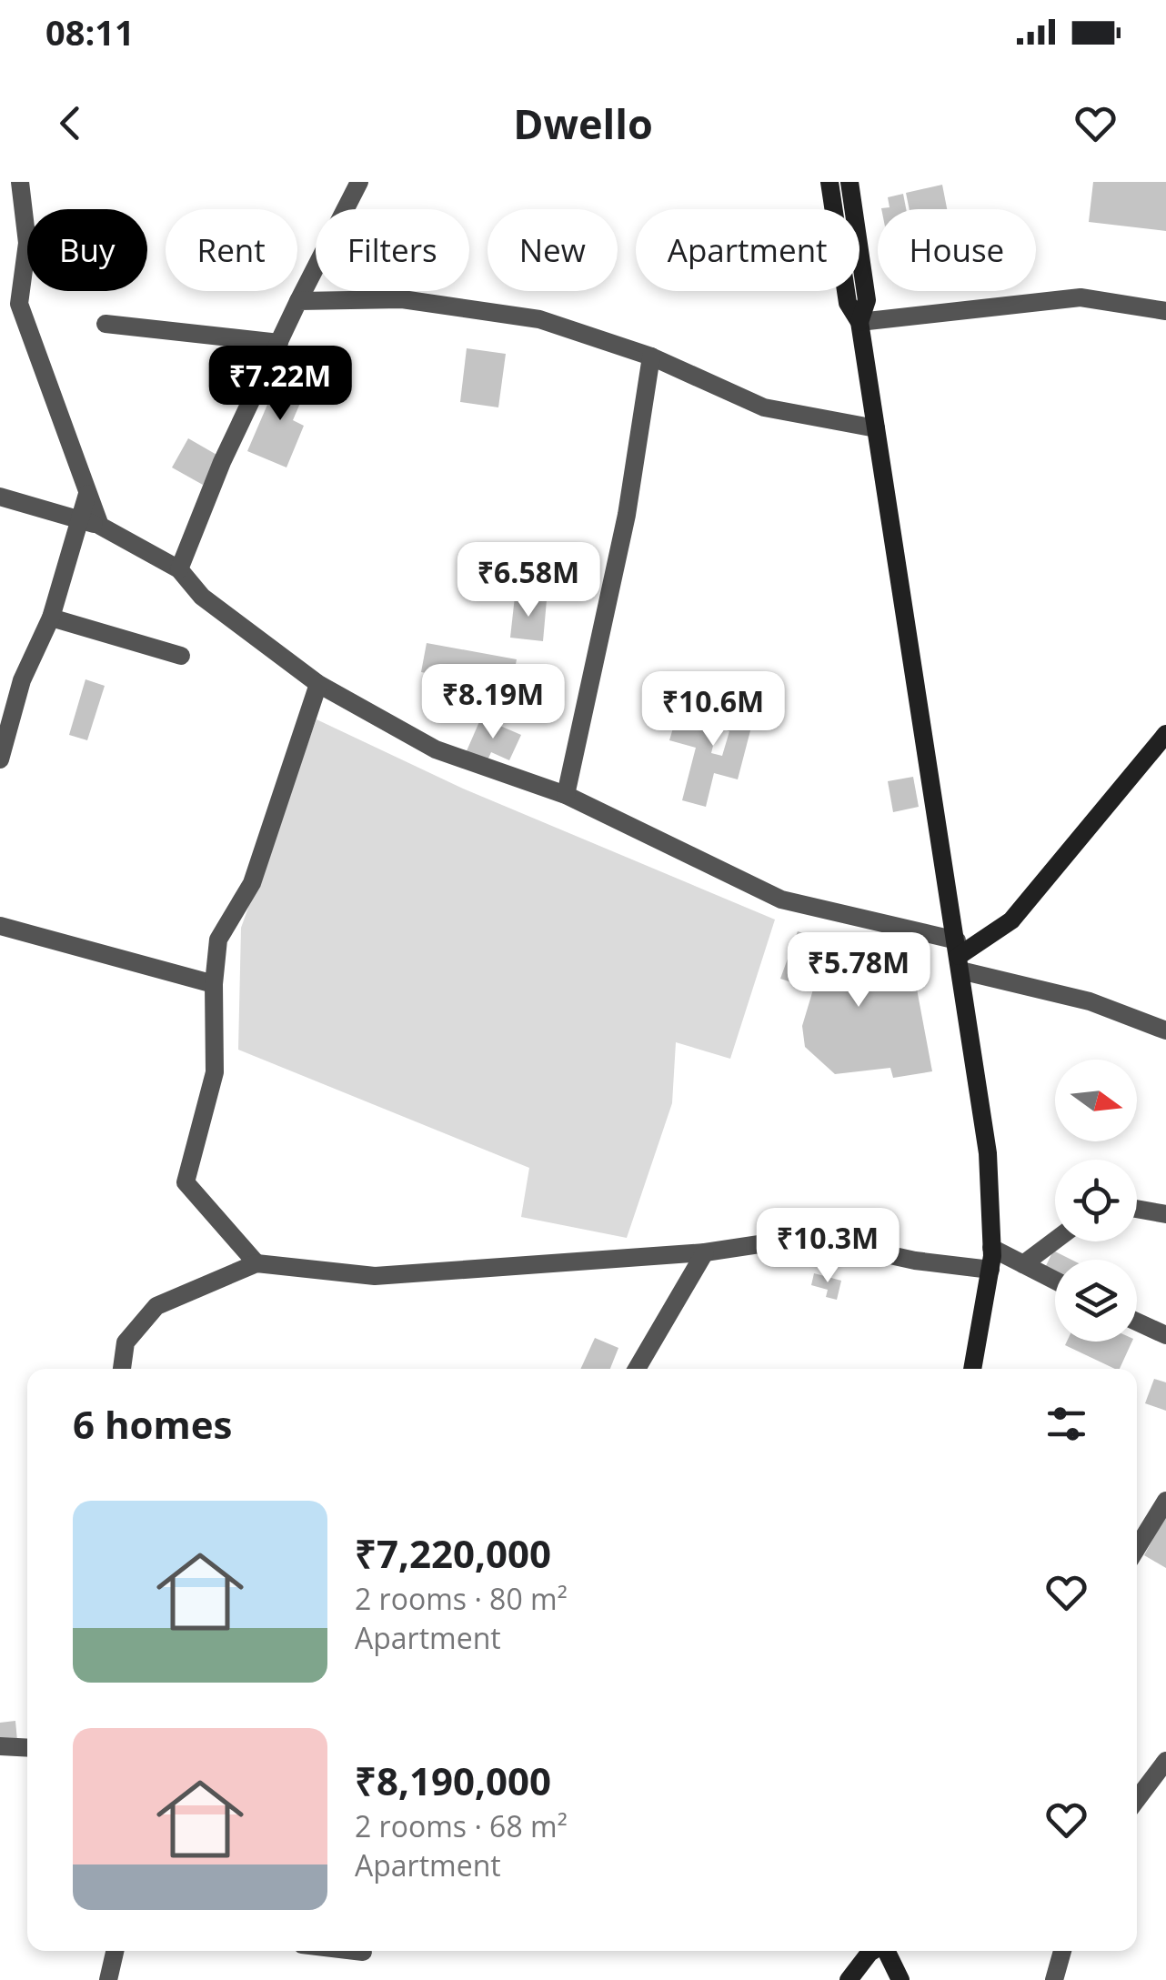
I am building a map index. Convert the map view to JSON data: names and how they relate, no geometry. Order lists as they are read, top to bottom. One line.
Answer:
{"north":"right","page":{"status":"08:11","header":"Dwello","chip":["Buy","Rent","Filters","New","Apartment","House"],"price":["₹7.22M","₹6.58M","₹8.19M","₹10.6M","₹5.78M","₹10.3M"],"heading":"6 homes","list":[{"name":"₹7,220,000","note":"2 rooms · 80 m² · Apartment"},{"name":"₹8,190,000","note":"2 rooms · 68 m² · Apartment"}]}}
